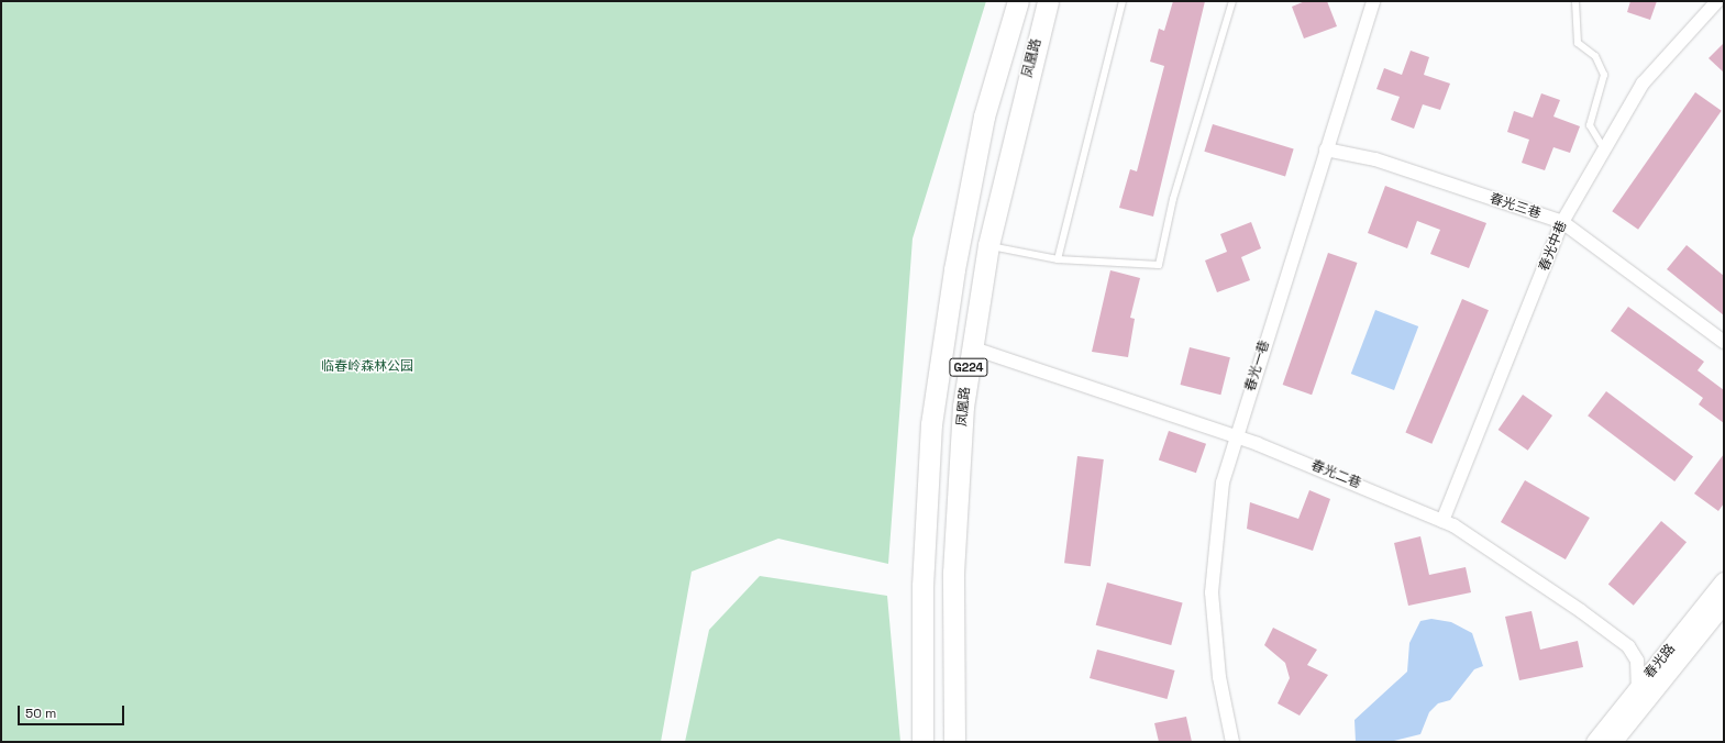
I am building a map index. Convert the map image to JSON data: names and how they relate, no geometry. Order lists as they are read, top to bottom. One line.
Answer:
{"streets":{"highway":["凤凰路","G224"],"main road":["春光路"],"street":["春光三巷","春光中巷","春光一巷","春光二巷"]},"crossings":[["凤凰路","春光二巷"],["春光三巷","春光中巷"],["春光三巷","春光一巷"],["春光中巷","春光二巷"],["春光一巷","春光二巷"],["春光二巷","春光路"]],"parks":["临春岭森林公园"],"scale_bar":"50 m"}
